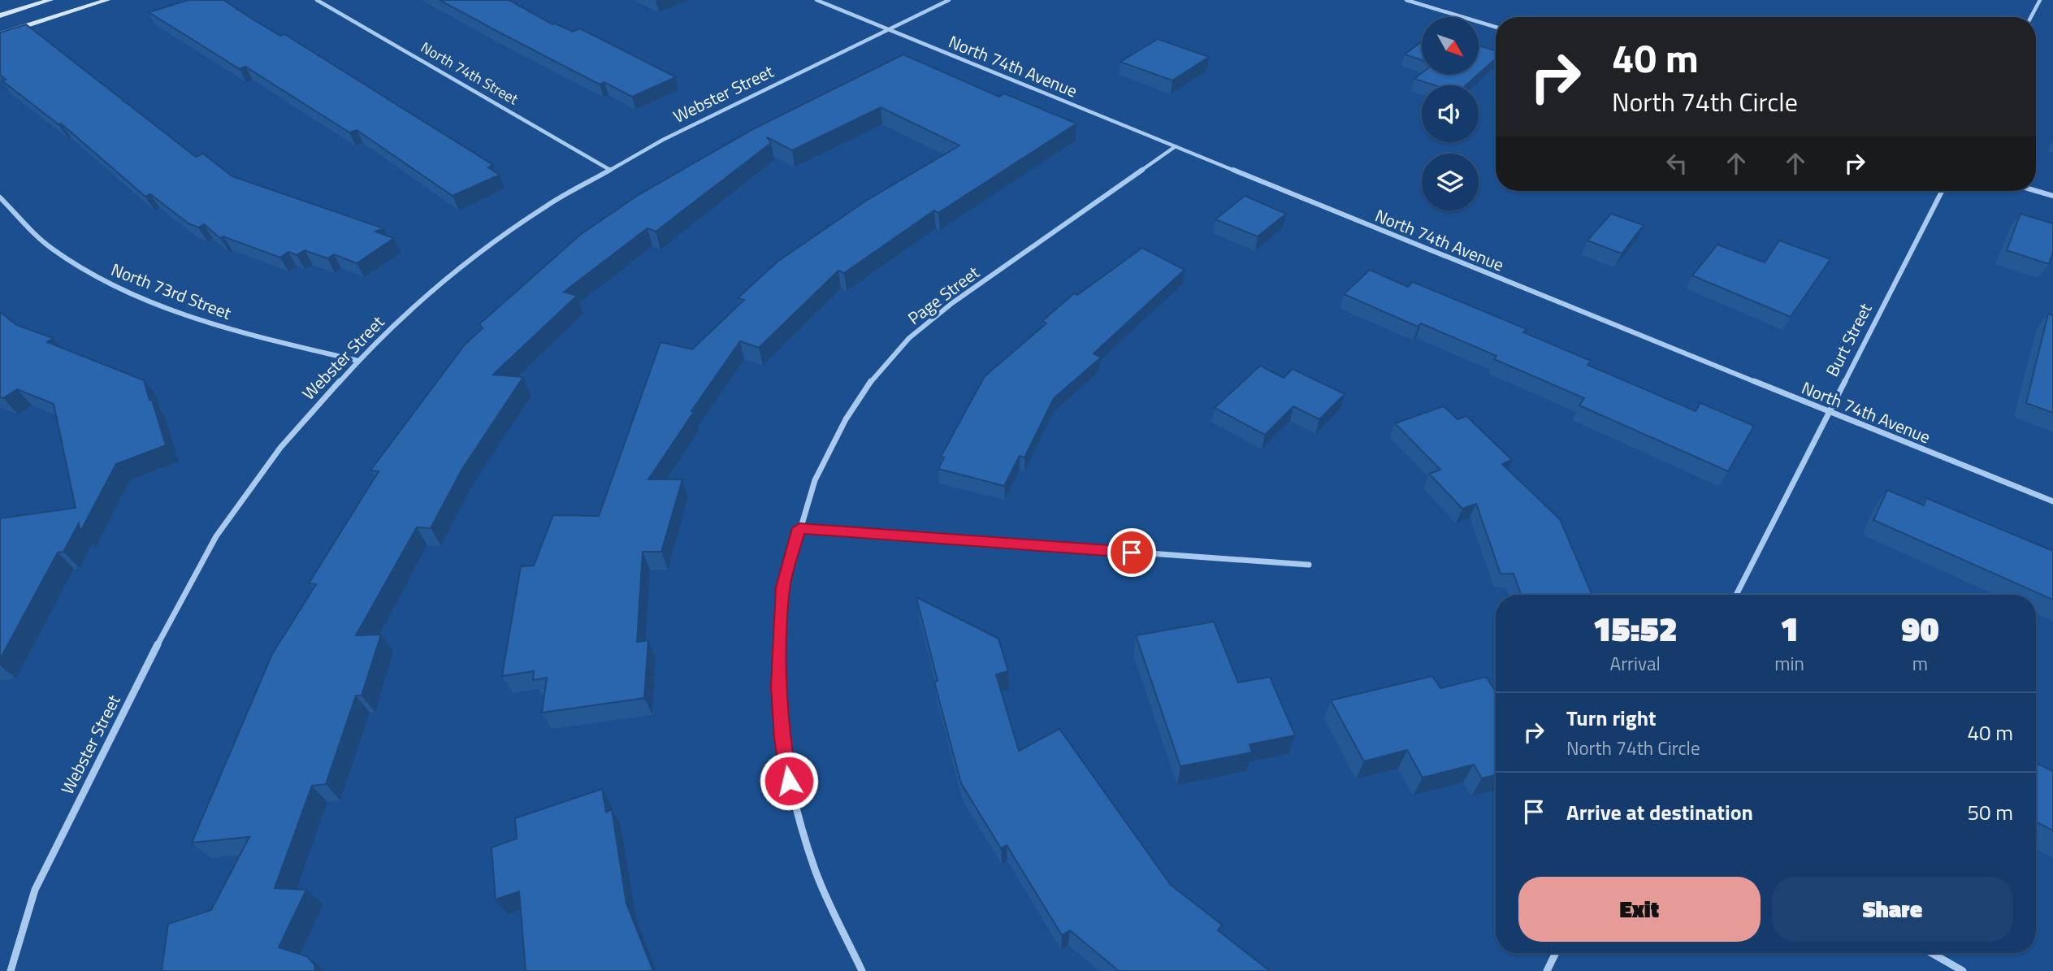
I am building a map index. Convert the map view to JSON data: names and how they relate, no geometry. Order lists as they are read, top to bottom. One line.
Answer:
{"streets":{"street":["North 74th Avenue","North 74th Street","Webster Street","North 73rd Street","Page Street","Burt Street"]},"crossings":[["North 74th Avenue","Webster Street"],["North 74th Avenue","Page Street"],["North 74th Avenue","Burt Street"],["North 74th Street","Webster Street"],["Webster Street","North 73rd Street"]],"north":"bottom right","page":{"turn":["40 m","North 74th Circle"],"eta":["15:52","Arrival","1","min","90","m"],"list":[{"name":"Turn right","note":"North 74th Circle","value":"40 m"},{"name":"Arrive at destination","value":"50 m"}],"buttons":["Exit","Share"]}}
